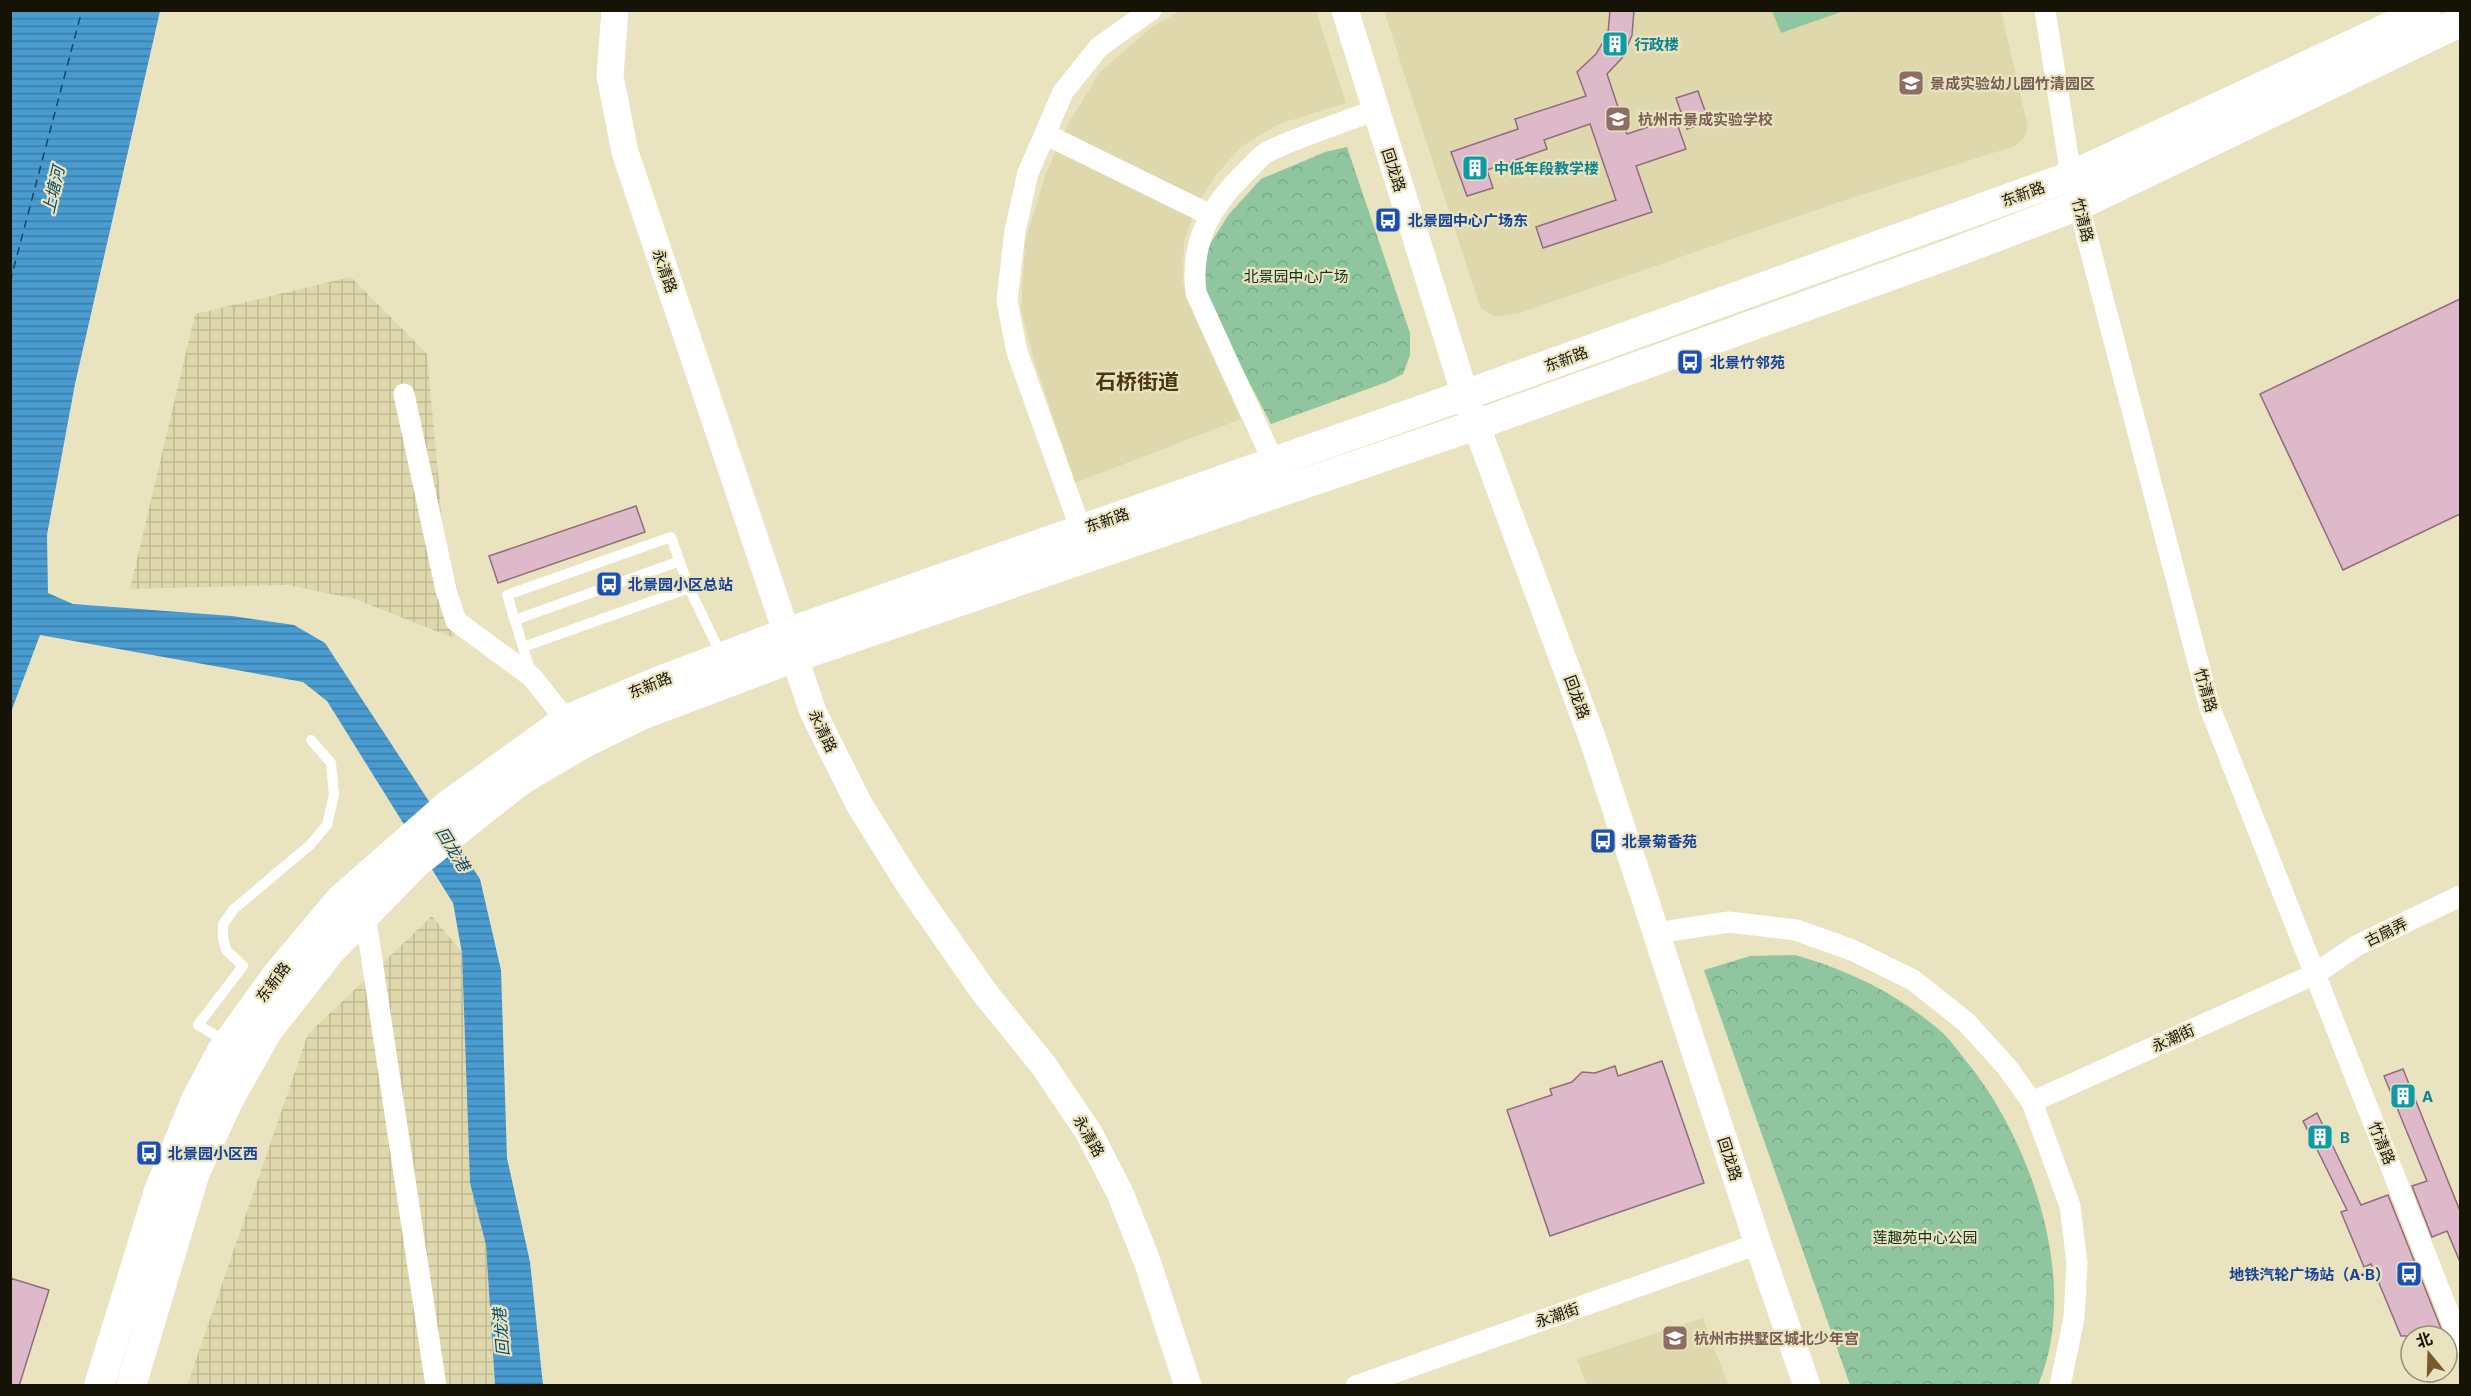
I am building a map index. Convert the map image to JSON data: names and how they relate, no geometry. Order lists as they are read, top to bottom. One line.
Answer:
{"streets":{"main road":["东新路"],"street":["回龙路","竹清路","永清路","古扇弄","永潮街"]},"crossings":[["回龙路","东新路"],["回龙路","永潮街"],["东新路","竹清路"],["东新路","永清路"],["竹清路","古扇弄"],["竹清路","永潮街"],["古扇弄","永潮街"]],"districts":["石桥街道"],"water":["上塘河","回龙港"],"parks":["北景园中心广场","莲趣苑中心公园"],"places":{"building":["行政楼","中低年段教学楼","A","B"],"school or university":["景成实验幼儿园竹清园区","杭州市景成实验学校","杭州市拱墅区城北少年宫"],"bus stop":["北景园中心广场东","北景竹邻苑","北景园小区总站","北景菊香苑","北景园小区西","地铁汽轮广场站（A·B）"]},"north":"top"}
